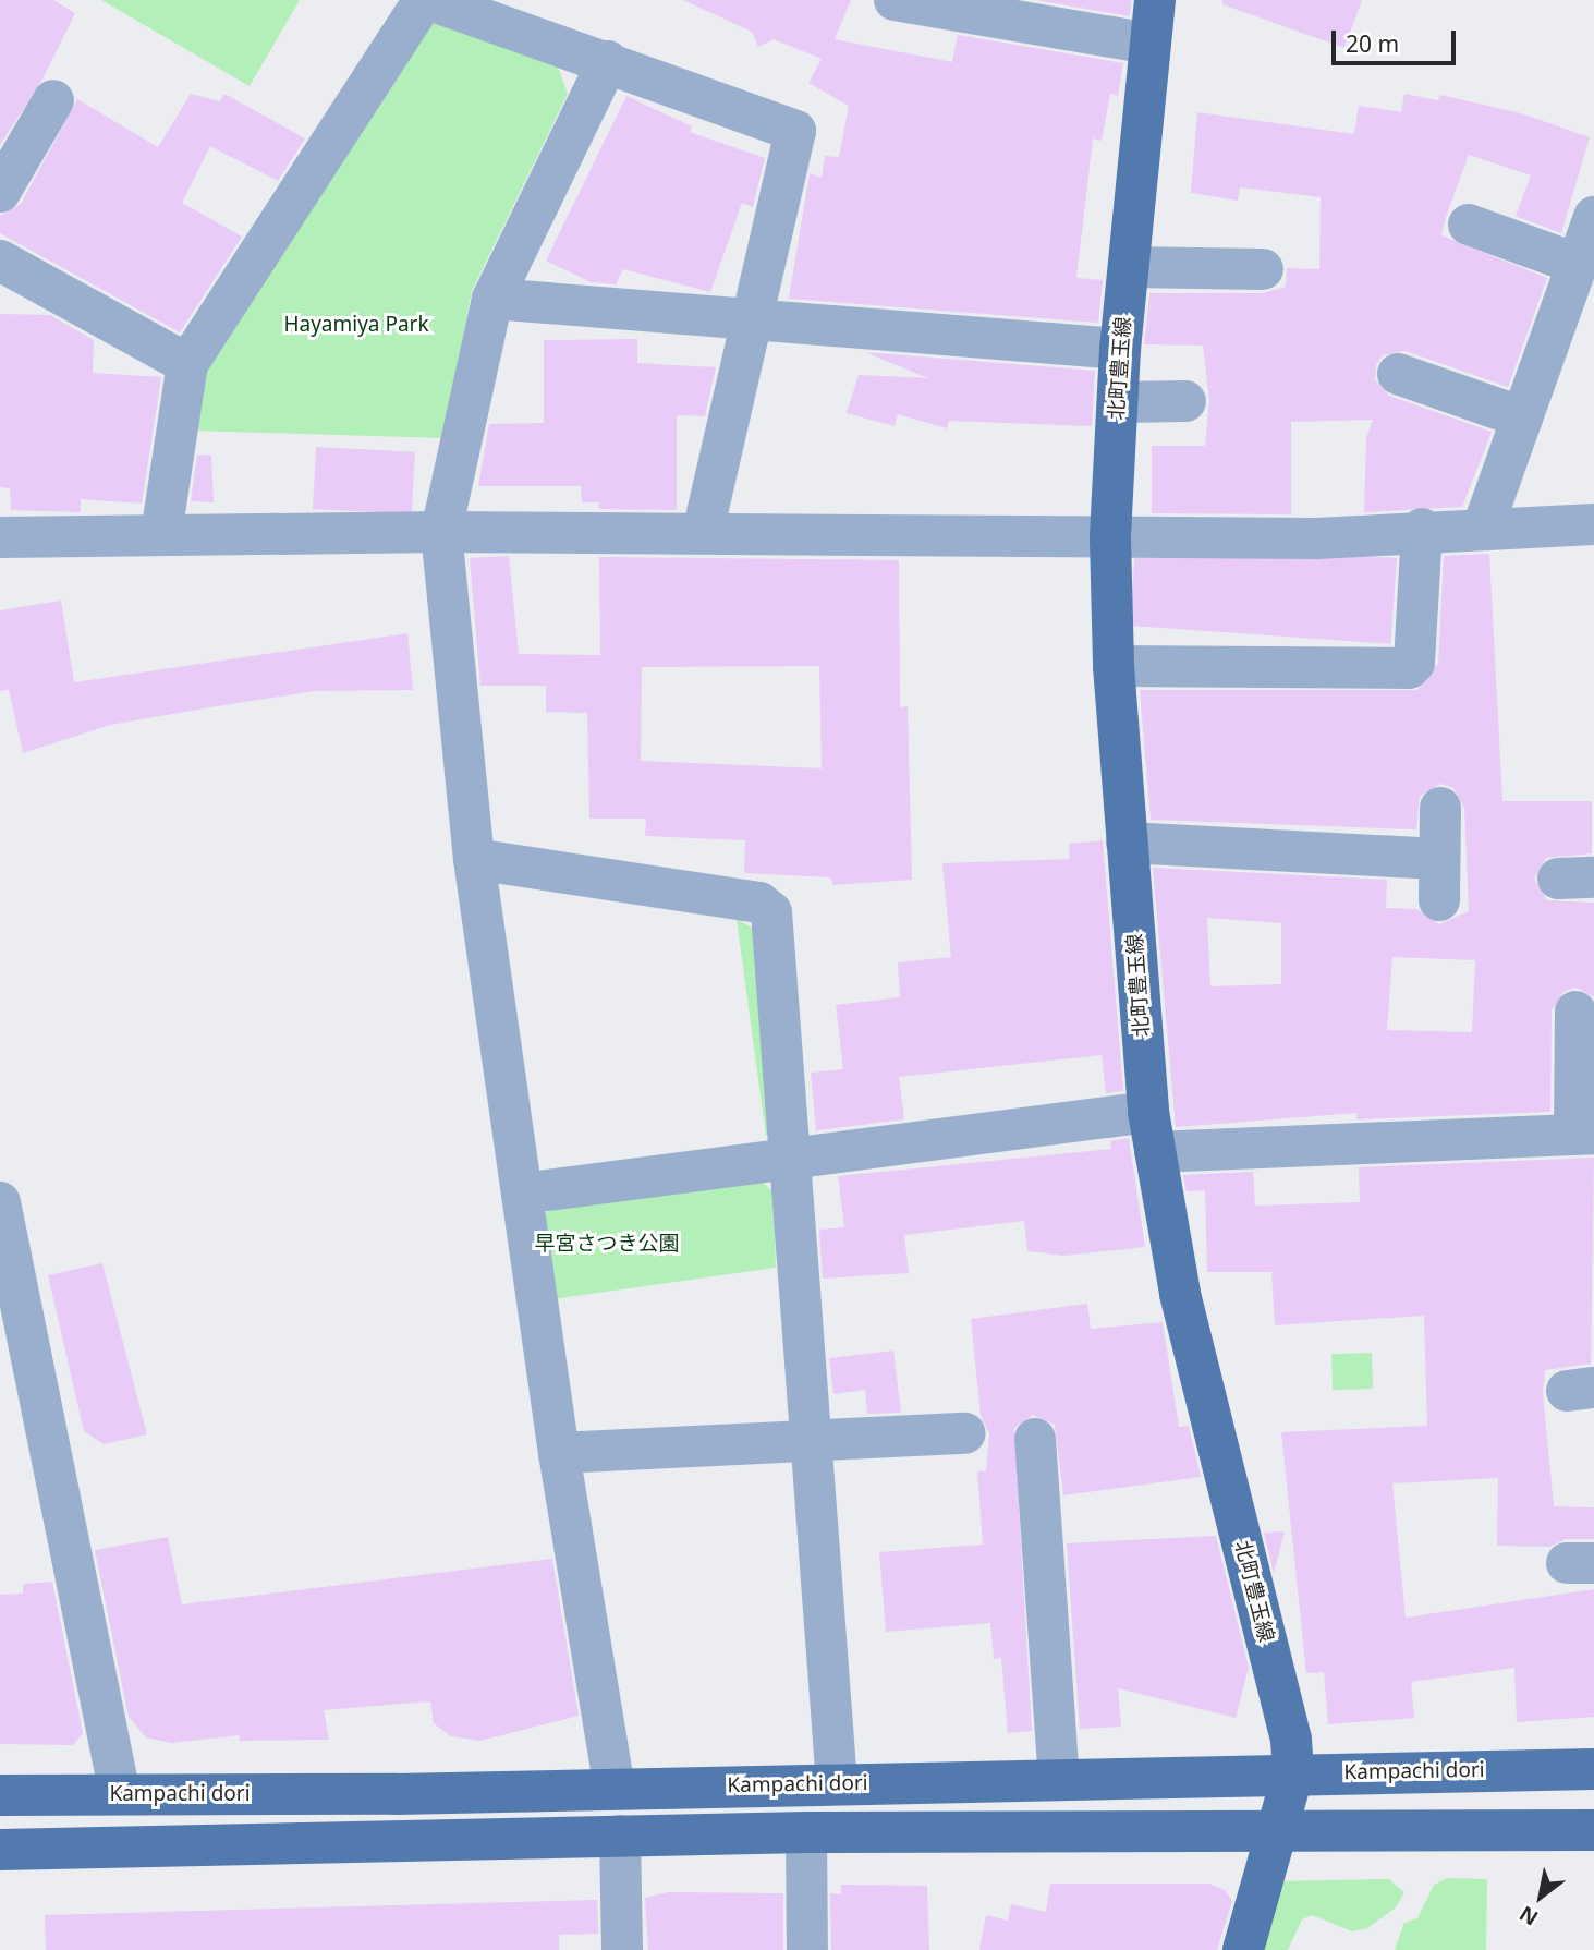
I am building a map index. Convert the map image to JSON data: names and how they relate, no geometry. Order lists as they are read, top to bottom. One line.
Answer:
{"streets":{"main road":["北町豊玉線","Kampachi dori"]},"crossings":[["北町豊玉線","Kampachi dori"]],"parks":["Hayamiya Park","早宮さつき公園"],"scale_bar":"20 m","north":"bottom left"}
